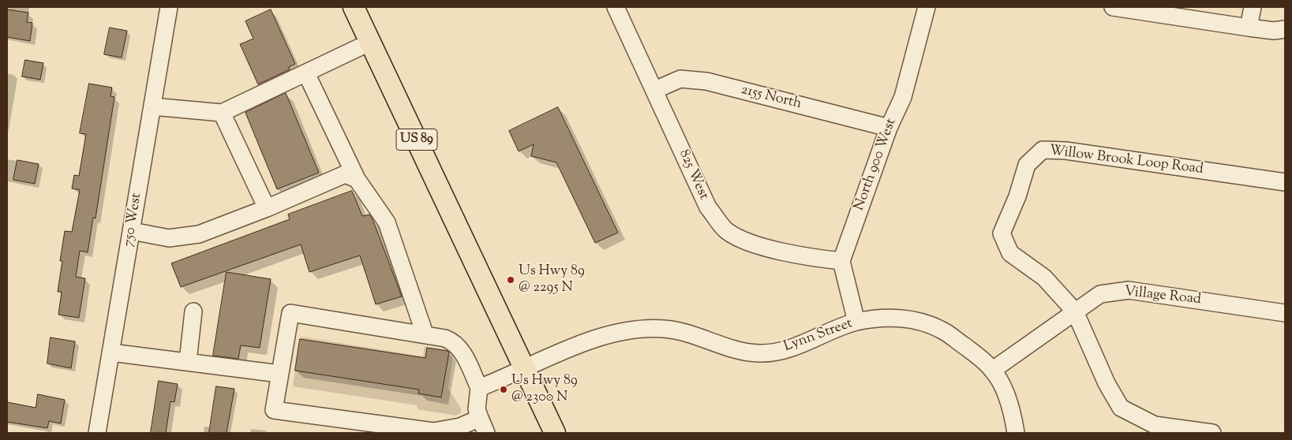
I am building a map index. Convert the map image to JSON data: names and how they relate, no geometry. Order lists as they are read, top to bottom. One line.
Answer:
{"streets":{"main road":["US 89"],"street":["2155 North","Willow Brook Loop Road","North 900 West","825 West","750 West","Village Road","Lynn Street"]},"crossings":[["2155 North","North 900 West"],["2155 North","825 West"],["US 89","Lynn Street"],["Willow Brook Loop Road","Village Road"],["North 900 West","825 West"],["Village Road","Lynn Street"]],"places":["Us Hwy 89 @ 2295 N","Us Hwy 89 @ 2300 N"]}
